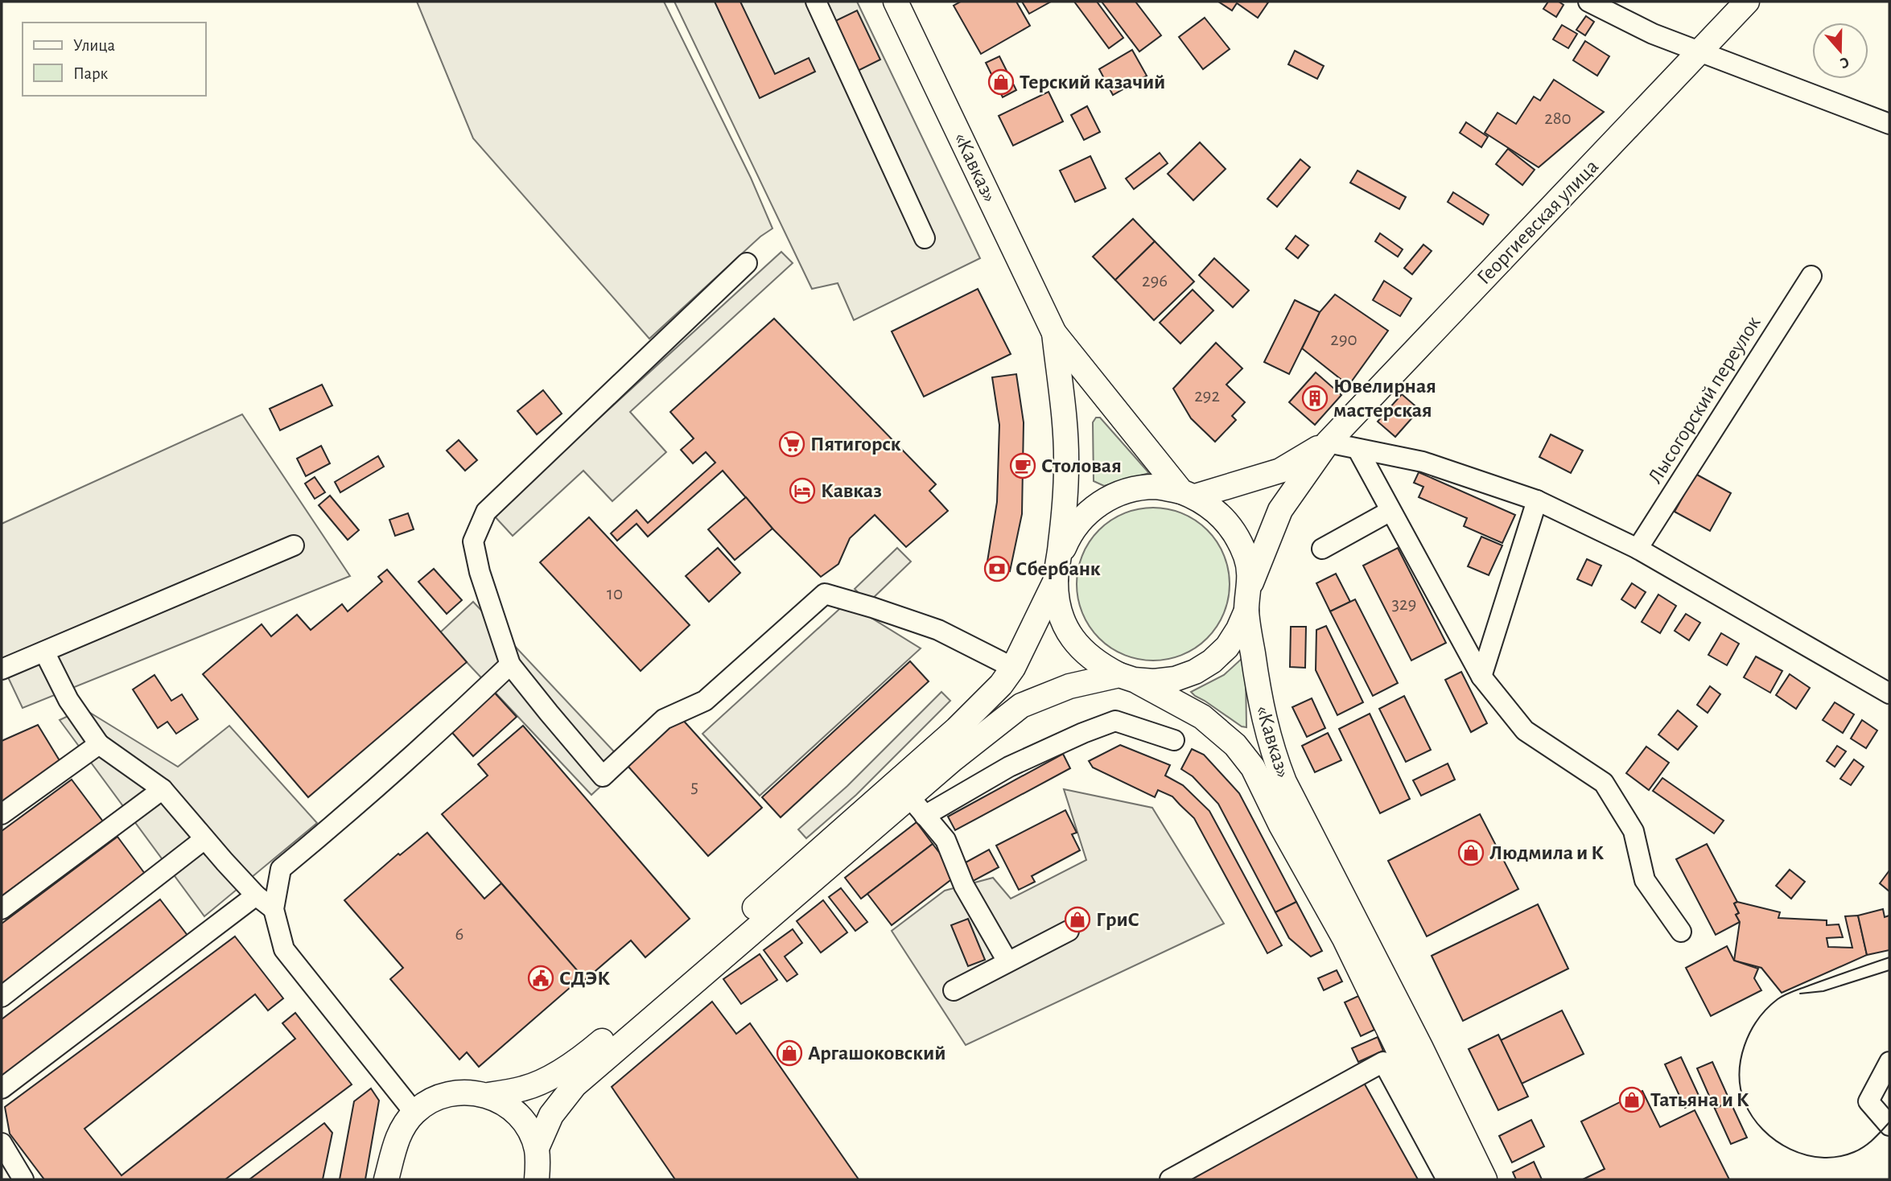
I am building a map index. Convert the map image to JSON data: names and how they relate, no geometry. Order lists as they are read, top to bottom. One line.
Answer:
{"streets":{"main road":["«Кавказ»","Георгиевская улица"],"street":["Лысогорский переулок"]},"places":{"shop":["Терский казачий","Людмила и К","ГриС","Аргашоковский","Татьяна и К"],"building":["Ювелирная мастерская"],"supermarket":["Пятигорск"],"cafe":["Столовая"],"hotel":["Кавказ"],"bank":["Сбербанк"],"public building":["СДЭК"]},"house_numbers":["280","296","290","292","10","329","5","6"],"legend":["Улица","Парк"],"north":"bottom"}
